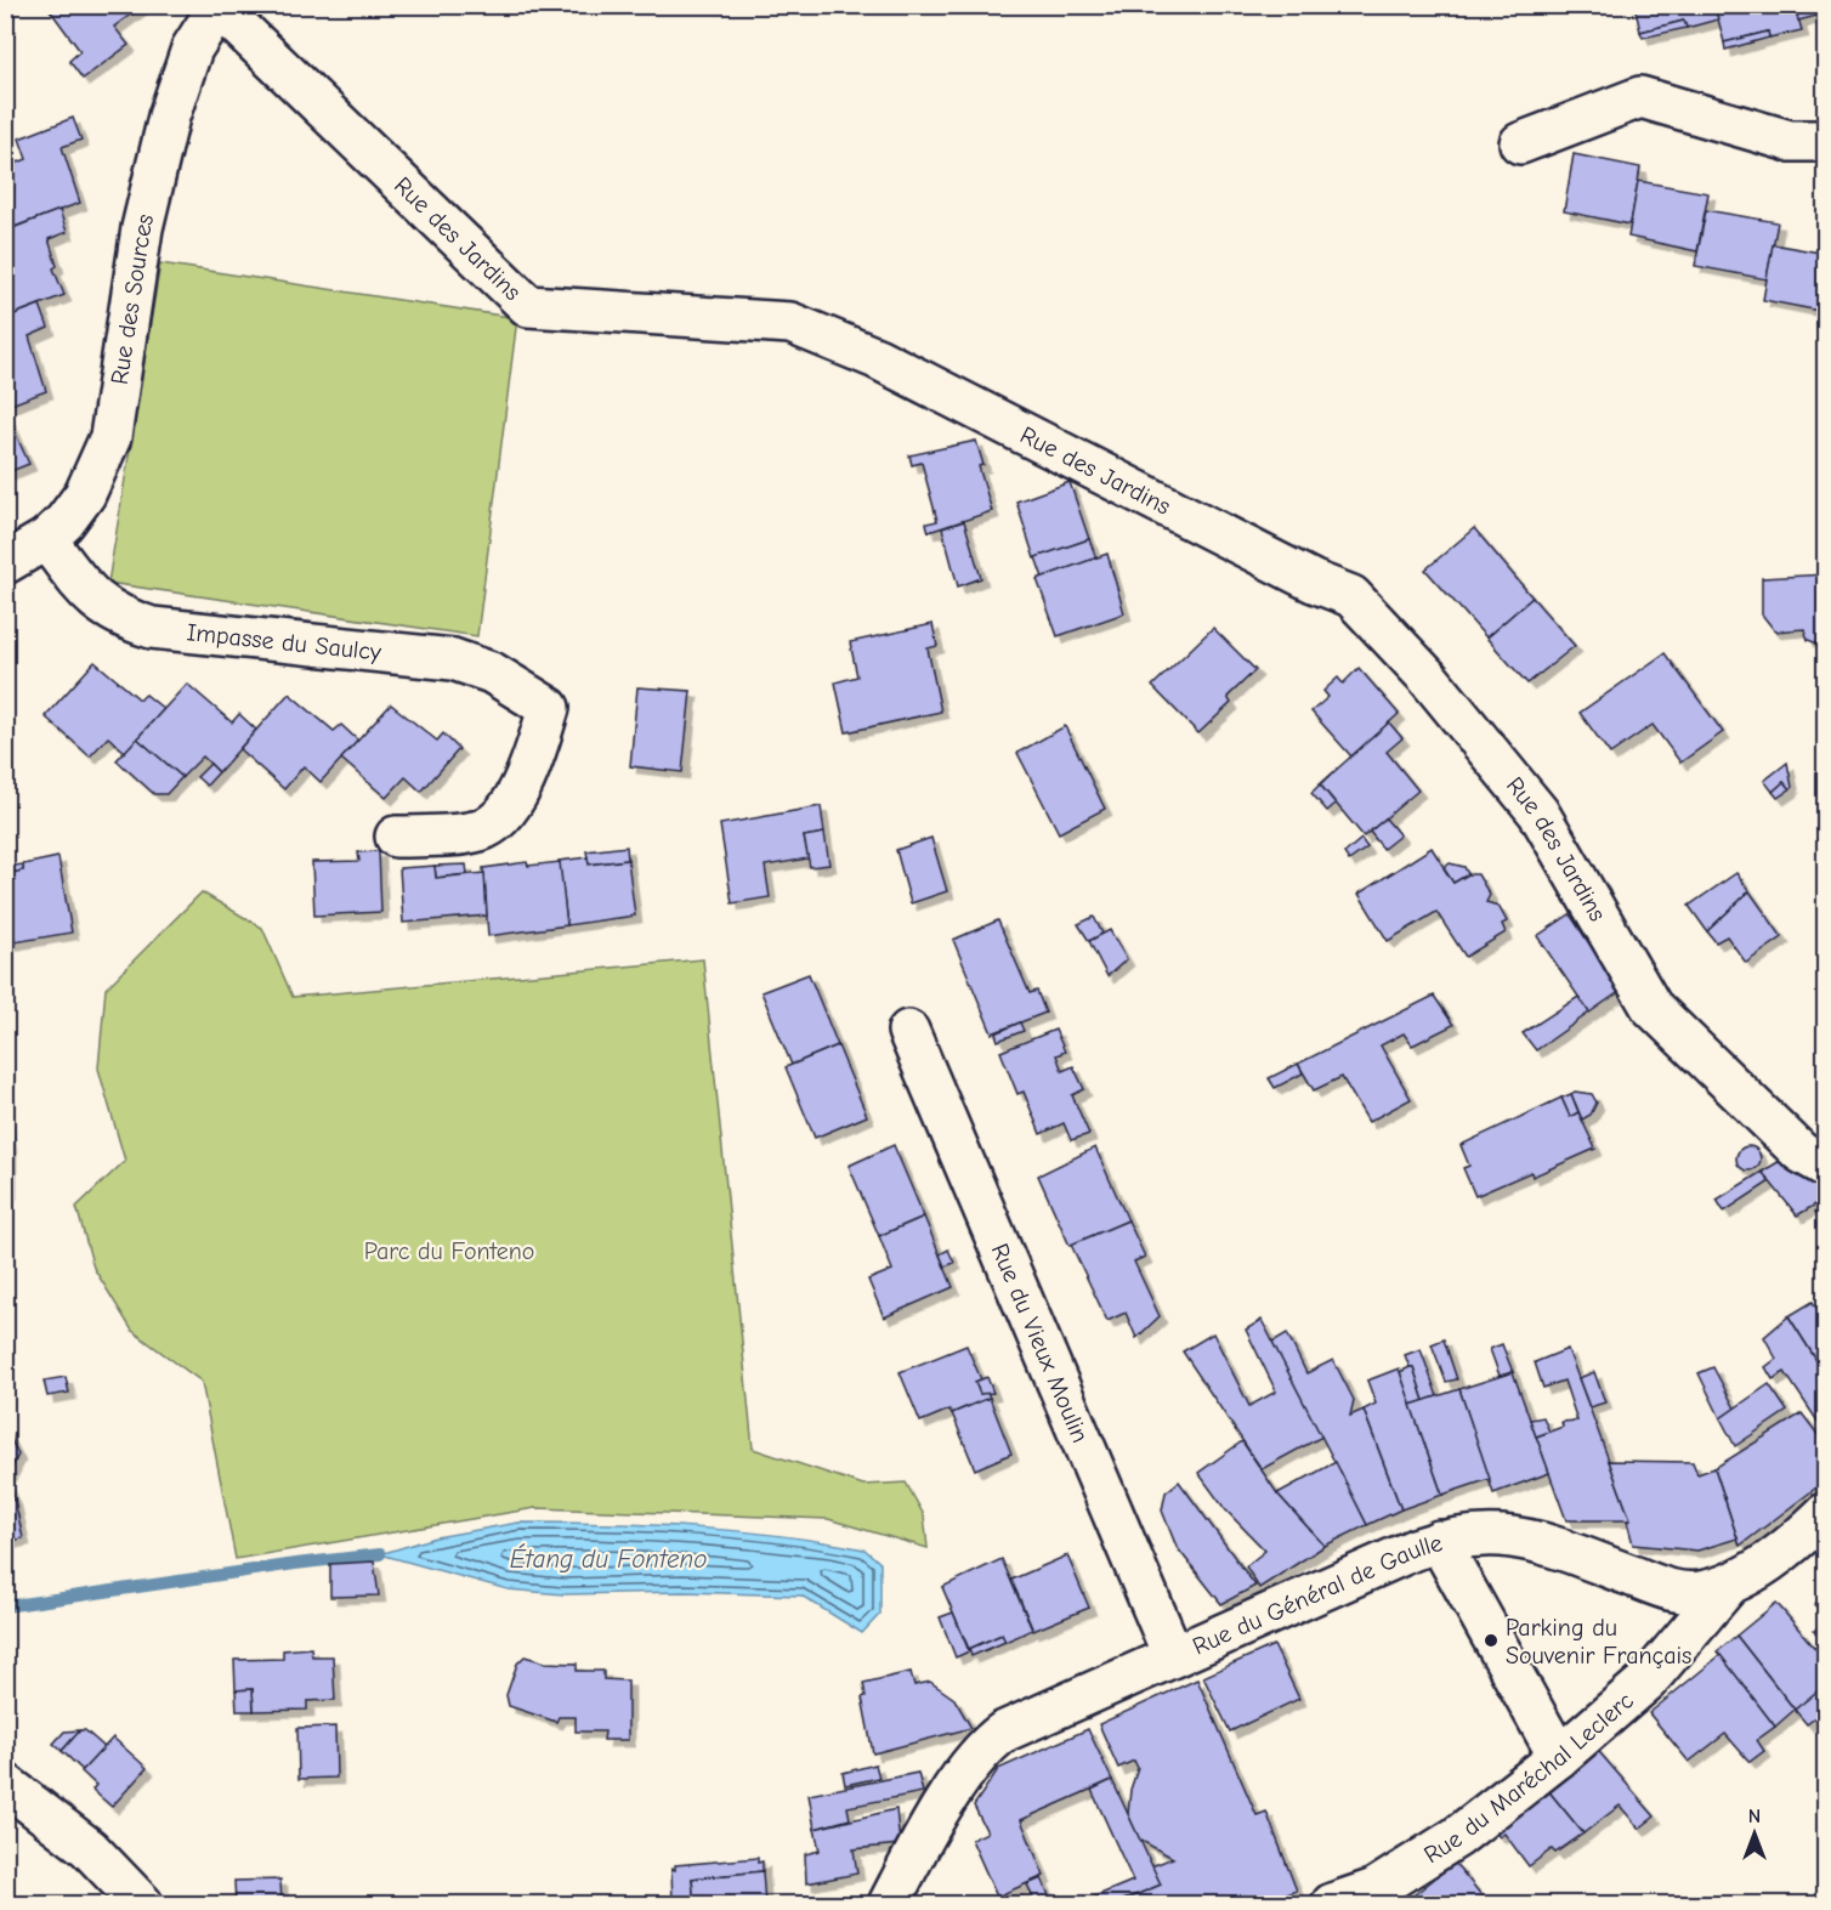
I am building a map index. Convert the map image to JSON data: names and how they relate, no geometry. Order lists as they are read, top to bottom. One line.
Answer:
{"streets":{"street":["Rue des Jardins","Rue des Sources","Impasse du Saulcy","Rue du Vieux Moulin","Rue du Général de Gaulle","Rue du Maréchal Leclerc"]},"crossings":[["Rue des Jardins","Rue des Sources"],["Rue des Sources","Impasse du Saulcy"],["Rue du Vieux Moulin","Rue du Général de Gaulle"],["Rue du Général de Gaulle","Rue du Maréchal Leclerc"]],"water":["Étang du Fonteno"],"parks":["Parc du Fonteno"],"places":["Parking du Souvenir Français"],"north":"top"}
